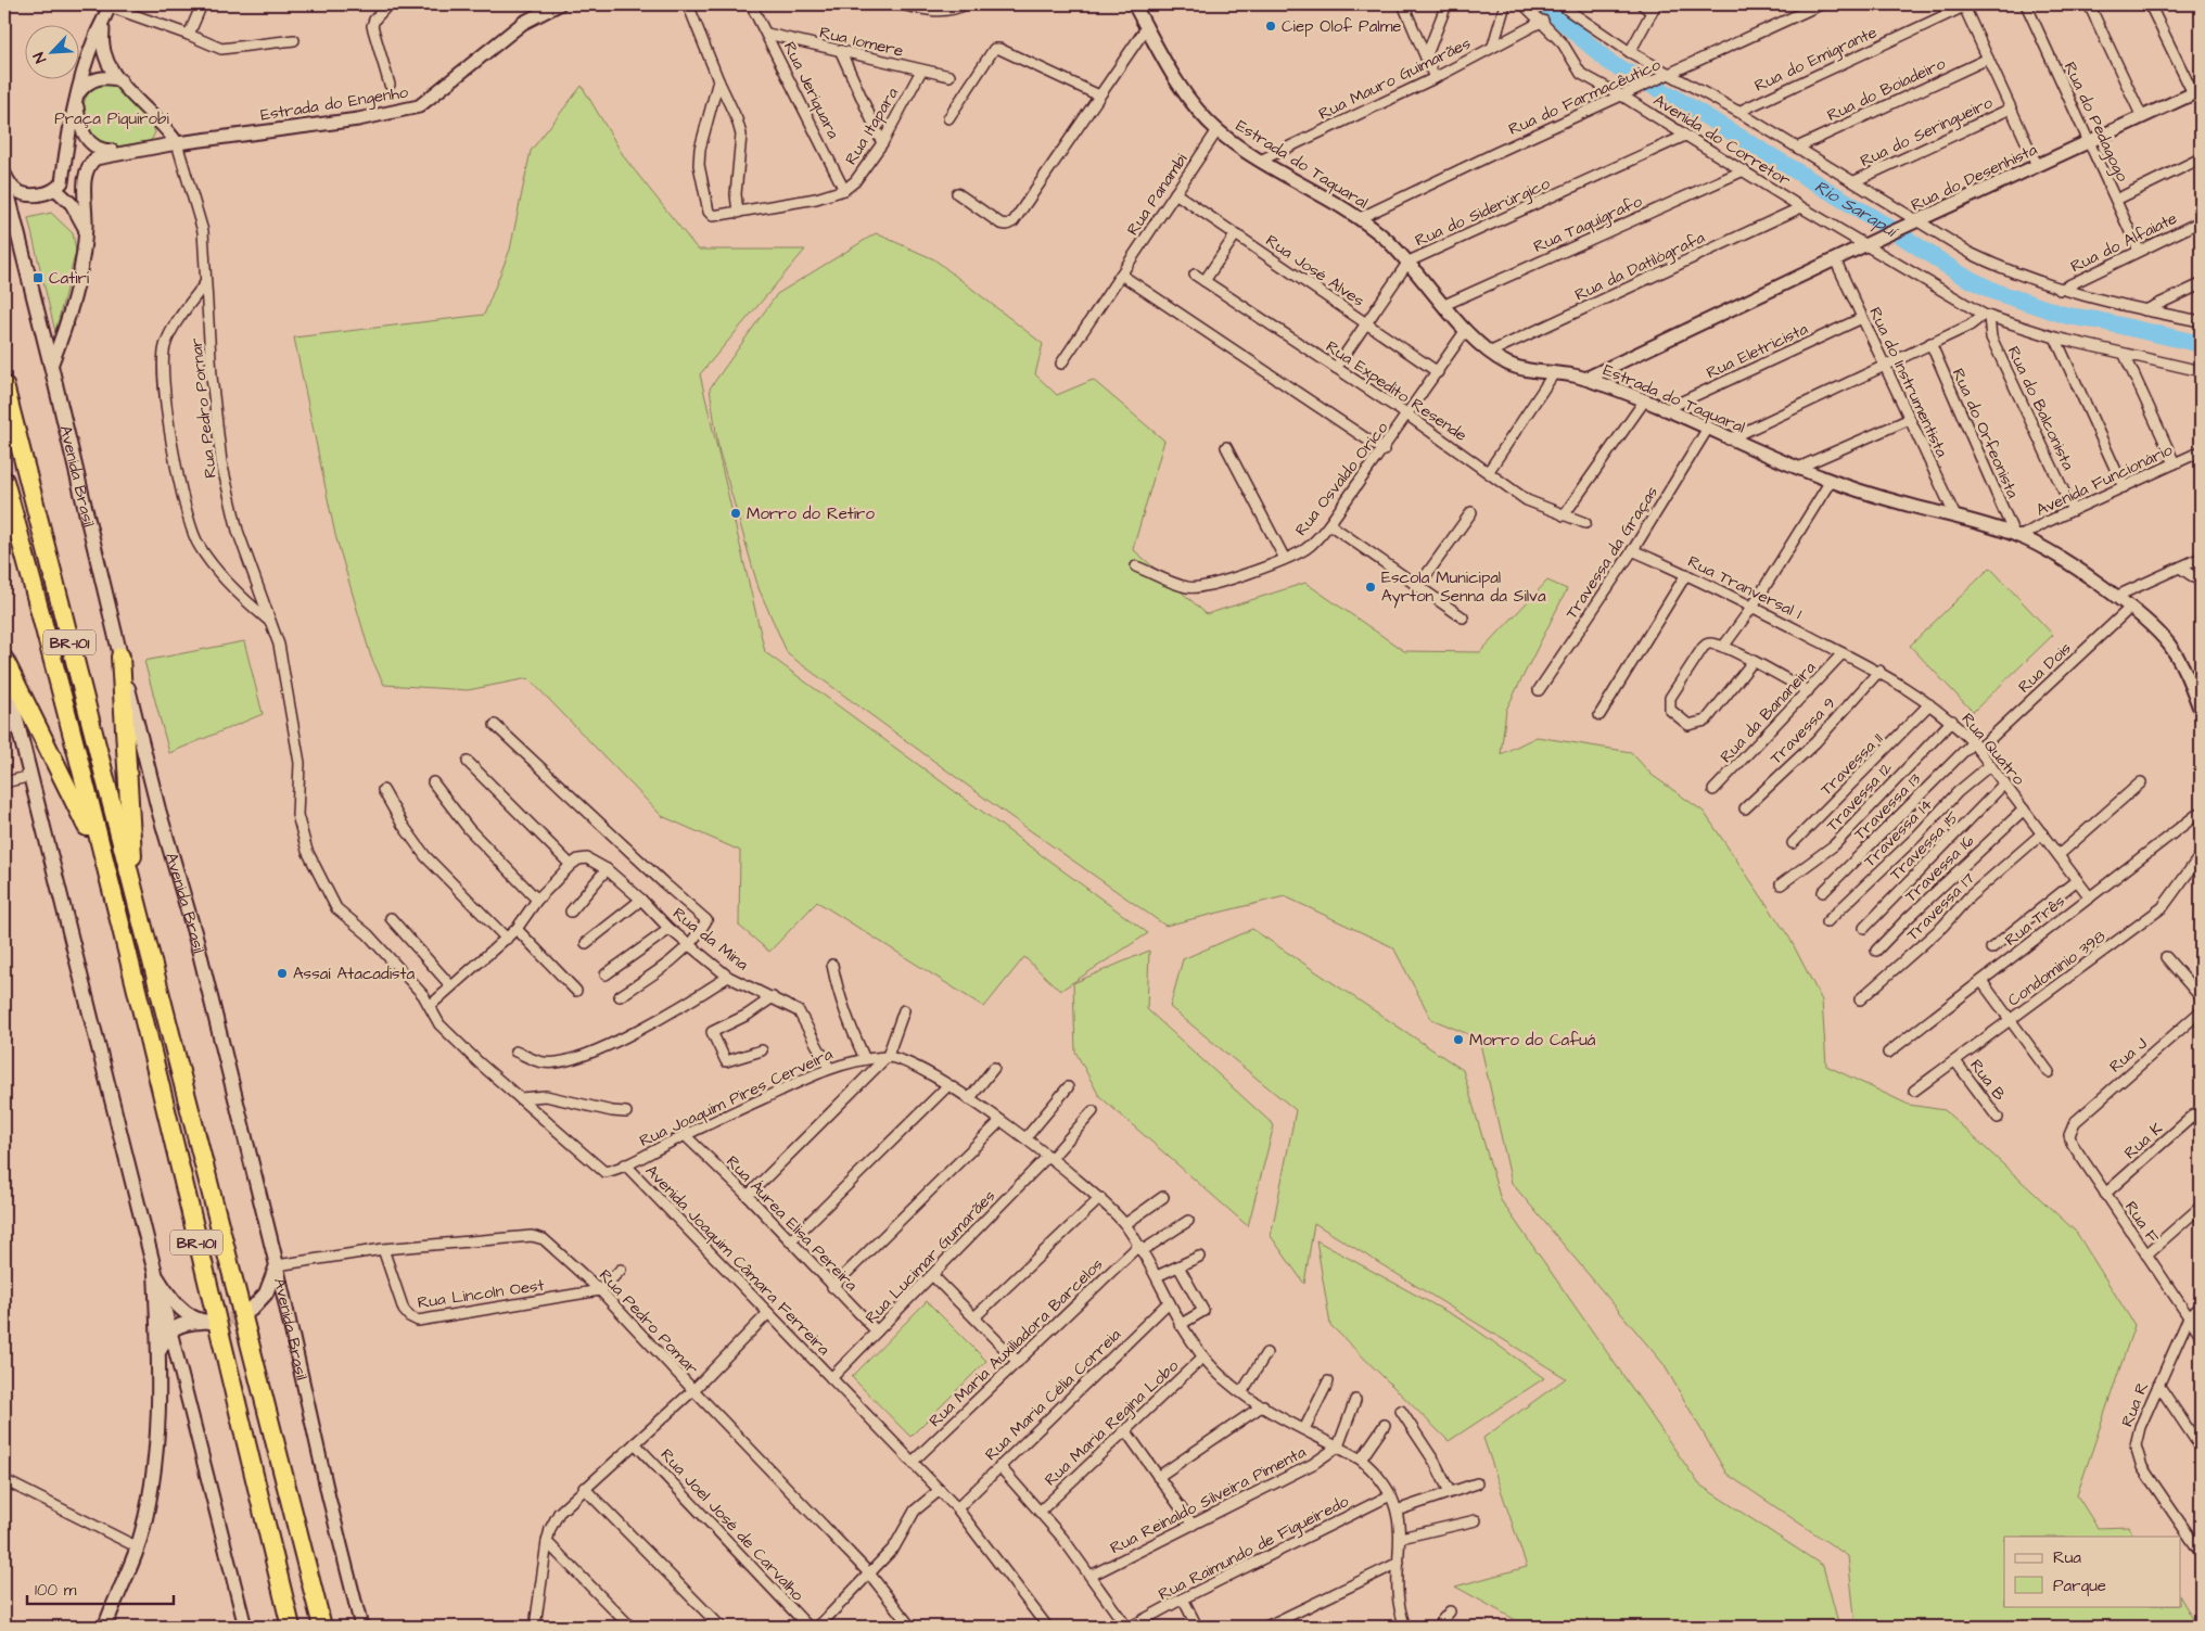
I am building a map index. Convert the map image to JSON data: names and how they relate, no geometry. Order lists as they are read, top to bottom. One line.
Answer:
{"streets":{"highway":["BR-101"],"main road":["Avenida Brasil"],"street":["Rua Iomere","Rua do Emigrante","Rua Mauro Guimarães","Rua do Boiadeiro","Rua Jeriquara","Rua do Farmacêutico","Estrada do Engenho","Rua do Pedagogo","Rua Itapara","Rua do Seringueiro","Avenida do Corretor","Estrada do Taquaral","Rua do Desenhista","Rua Panambi","Rua do Siderúrgico","Rua Taquígrafo","Rua do Alfaiate","Rua da Datilógrafa","Rua José Alves","Rua Eletricista","Rua do Instrumentista","Rua Expedito Resende","Rua Pedro Pornar","Rua do Balconista","Rua do Orfeonista","Rua Osvaldo Orico","Avenida Funcionário","Travessa da Graças","Rua Tranversal 1","Rua Dois","Rua da Bananeira","Travessa 9","Rua Quatro","Travessa 11","Travessa 12","Travessa 13","Travessa 14","Travessa 15","Travessa 16","Travessa 17","Rua Três","Rua da Mina","Condominio 398","Rua J","Rua B","Rua Joaquim Pires Cerveira","Rua K","Rua F","Rua Áurea Elisa Pereira","Rua Lucimar Gumarães","Avenida Joaquim Câmara Ferreira","Rua Lincoln Oest","Rua Pedro Pomar","Rua Maria Auxiliadora Barcelos","Rua Maria Célia Correia","Rua R","Rua Maria Regina Lobo","Rua Reinaldo Silveira Pimenta","Rua Joel José de Carvalho","Rua Raimundo de Figueiredo"]},"crossings":[["Rua Iomere","Rua Jeriquara"],["Rua Iomere","Rua Itapara"],["Rua do Emigrante","Avenida do Corretor"],["Rua Mauro Guimarães","Avenida do Corretor"],["Rua Mauro Guimarães","Estrada do Taquaral"],["Rua do Boiadeiro","Avenida do Corretor"],["Rua Jeriquara","Rua Itapara"],["Rua do Farmacêutico","Avenida do Corretor"],["Rua do Farmacêutico","Estrada do Taquaral"],["Estrada do Engenho","Rua Pedro Pornar"],["Rua do Pedagogo","Rua do Desenhista"],["Rua do Pedagogo","Rua do Alfaiate"],["Rua do Seringueiro","Avenida do Corretor"],["Avenida do Corretor","Rua do Desenhista"],["Avenida do Corretor","Rua do Siderúrgico"],["Avenida do Corretor","Rua Taquígrafo"],["Avenida do Corretor","Rua do Alfaiate"],["Avenida do Corretor","Rua da Datilógrafa"],["Avenida do Corretor","Rua do Balconista"],["Estrada do Taquaral","Rua do Desenhista"],["Estrada do Taquaral","Rua Panambi"],["Estrada do Taquaral","Rua do Siderúrgico"],["Estrada do Taquaral","Rua Taquígrafo"],["Estrada do Taquaral","Rua da Datilógrafa"],["Estrada do Taquaral","Rua Eletricista"],["Estrada do Taquaral","Rua do Instrumentista"],["Estrada do Taquaral","Rua do Orfeonista"],["Estrada do Taquaral","Rua Osvaldo Orico"],["Estrada do Taquaral","Avenida Funcionário"],["Estrada do Taquaral","Travessa da Graças"],["Estrada do Taquaral","Rua Dois"],["Rua do Desenhista","Rua do Instrumentista"],["Rua Panambi","Rua José Alves"],["Rua do Siderúrgico","Rua José Alves"],["Rua do Siderúrgico","Rua Expedito Resende"],["Rua José Alves","Rua Osvaldo Orico"],["Rua Eletricista","Rua do Instrumentista"],["Rua Expedito Resende","Rua Osvaldo Orico"],["Rua Pedro Pornar","Avenida Joaquim Câmara Ferreira"],["Rua do Balconista","Avenida Funcionário"],["Rua do Orfeonista","Avenida Funcionário"],["Avenida Brasil","Rua Pedro Pomar"],["Travessa da Graças","Rua Tranversal 1"],["Rua Tranversal 1","Rua da Bananeira"],["Rua Tranversal 1","Rua Quatro"],["Rua Dois","Rua Quatro"],["Rua Dois","Travessa 13"],["Rua da Bananeira","Rua Quatro"],["Travessa 9","Rua Quatro"],["Rua Quatro","Travessa 11"],["Rua Quatro","Travessa 12"],["Rua Quatro","Travessa 13"],["Rua Quatro","Travessa 14"],["Rua Quatro","Travessa 15"],["Rua Quatro","Travessa 16"],["Rua Quatro","Travessa 17"],["Rua Quatro","Rua Três"],["Rua da Mina","Rua Joaquim Pires Cerveira"],["Condominio 398","Rua B"],["Rua J","Rua F"],["Rua Joaquim Pires Cerveira","Rua Áurea Elisa Pereira"],["Rua Joaquim Pires Cerveira","Rua Lucimar Gumarães"],["Rua Joaquim Pires Cerveira","Avenida Joaquim Câmara Ferreira"],["Rua Joaquim Pires Cerveira","Rua Maria Auxiliadora Barcelos"],["Rua Joaquim Pires Cerveira","Rua Maria Célia Correia"],["Rua Joaquim Pires Cerveira","Rua Maria Regina Lobo"],["Rua Joaquim Pires Cerveira","Rua Reinaldo Silveira Pimenta"],["Rua Joaquim Pires Cerveira","Rua Raimundo de Figueiredo"],["Rua K","Rua F"],["Rua F","Rua R"],["Rua Áurea Elisa Pereira","Rua Lucimar Gumarães"],["Rua Lucimar Gumarães","Avenida Joaquim Câmara Ferreira"],["Avenida Joaquim Câmara Ferreira","Rua Maria Auxiliadora Barcelos"],["Avenida Joaquim Câmara Ferreira","Rua Maria Célia Correia"],["Rua Lincoln Oest","Rua Pedro Pomar"]],"water":["Rio Sarapuí"],"parks":["Praça Piquirobi"],"places":{"other":["Ciep Olof Palme","Morro do Retiro","Escola Municipal Ayrton Senna da Silva","Assaí Atacadista","Morro do Cafuá"],"transit":["Catiri"]},"legend":["Rua","Parque"],"scale_bar":"100 m","north":"bottom left"}
